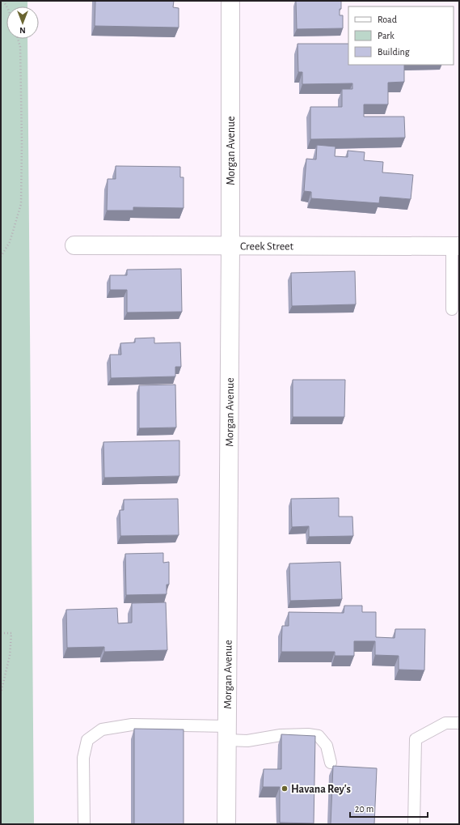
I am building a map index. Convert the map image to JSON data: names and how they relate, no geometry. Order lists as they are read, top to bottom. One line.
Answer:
{"streets":{"street":["Morgan Avenue","Creek Street"]},"crossings":[["Morgan Avenue","Creek Street"]],"places":["Havana Rey's"],"legend":["Road","Park","Building"],"scale_bar":"20 m","north":"bottom"}
